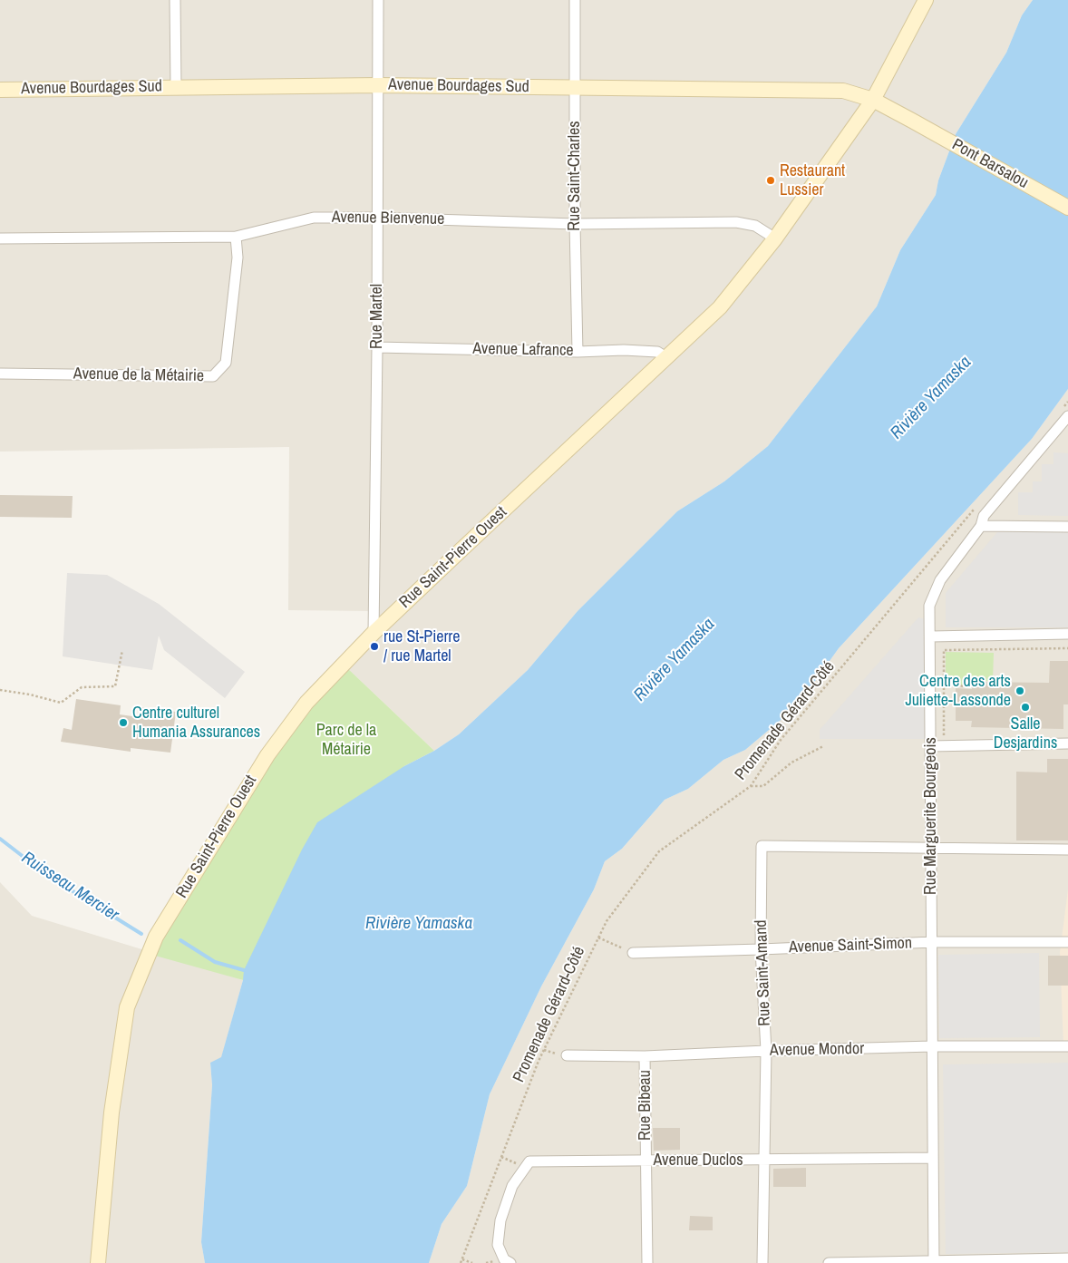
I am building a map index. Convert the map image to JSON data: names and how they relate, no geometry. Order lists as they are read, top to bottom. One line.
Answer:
{"streets":{"street":["Avenue Bourdages Sud","Pont Barsalou","Rue Saint-Charles","Avenue Bienvenue","Rue Martel","Avenue Lafrance","Avenue de la Métairie","Rue Saint-Pierre Ouest","Rue Marguerite Bourgeois","Avenue Saint-Simon","Rue Saint-Amand","Avenue Mondor","Rue Bibeau","Avenue Duclos"],"path":["Promenade Gérard-Côté"]},"crossings":[["Avenue Bourdages Sud","Pont Barsalou"],["Avenue Bourdages Sud","Rue Saint-Charles"],["Avenue Bourdages Sud","Rue Martel"],["Avenue Bourdages Sud","Rue Saint-Pierre Ouest"],["Rue Saint-Charles","Avenue Bienvenue"],["Rue Saint-Charles","Avenue Lafrance"],["Avenue Bienvenue","Rue Martel"],["Avenue Bienvenue","Avenue de la Métairie"],["Avenue Bienvenue","Rue Saint-Pierre Ouest"],["Rue Martel","Avenue Lafrance"],["Rue Martel","Rue Saint-Pierre Ouest"],["Avenue Lafrance","Rue Saint-Pierre Ouest"],["Rue Marguerite Bourgeois","Avenue Saint-Simon"],["Rue Marguerite Bourgeois","Rue Saint-Amand"],["Rue Marguerite Bourgeois","Avenue Mondor"],["Rue Marguerite Bourgeois","Avenue Duclos"],["Avenue Saint-Simon","Rue Saint-Amand"],["Rue Saint-Amand","Avenue Mondor"],["Rue Saint-Amand","Avenue Duclos"],["Avenue Mondor","Rue Bibeau"],["Rue Bibeau","Avenue Duclos"]],"water":["Rivière Yamaska","Ruisseau Mercier"],"parks":["Parc de la Métairie"],"places":["Restaurant Lussier","rue St-Pierre / rue Martel","Centre des arts Juliette-Lassonde","Salle Desjardins","Centre culturel Humania Assurances"]}
